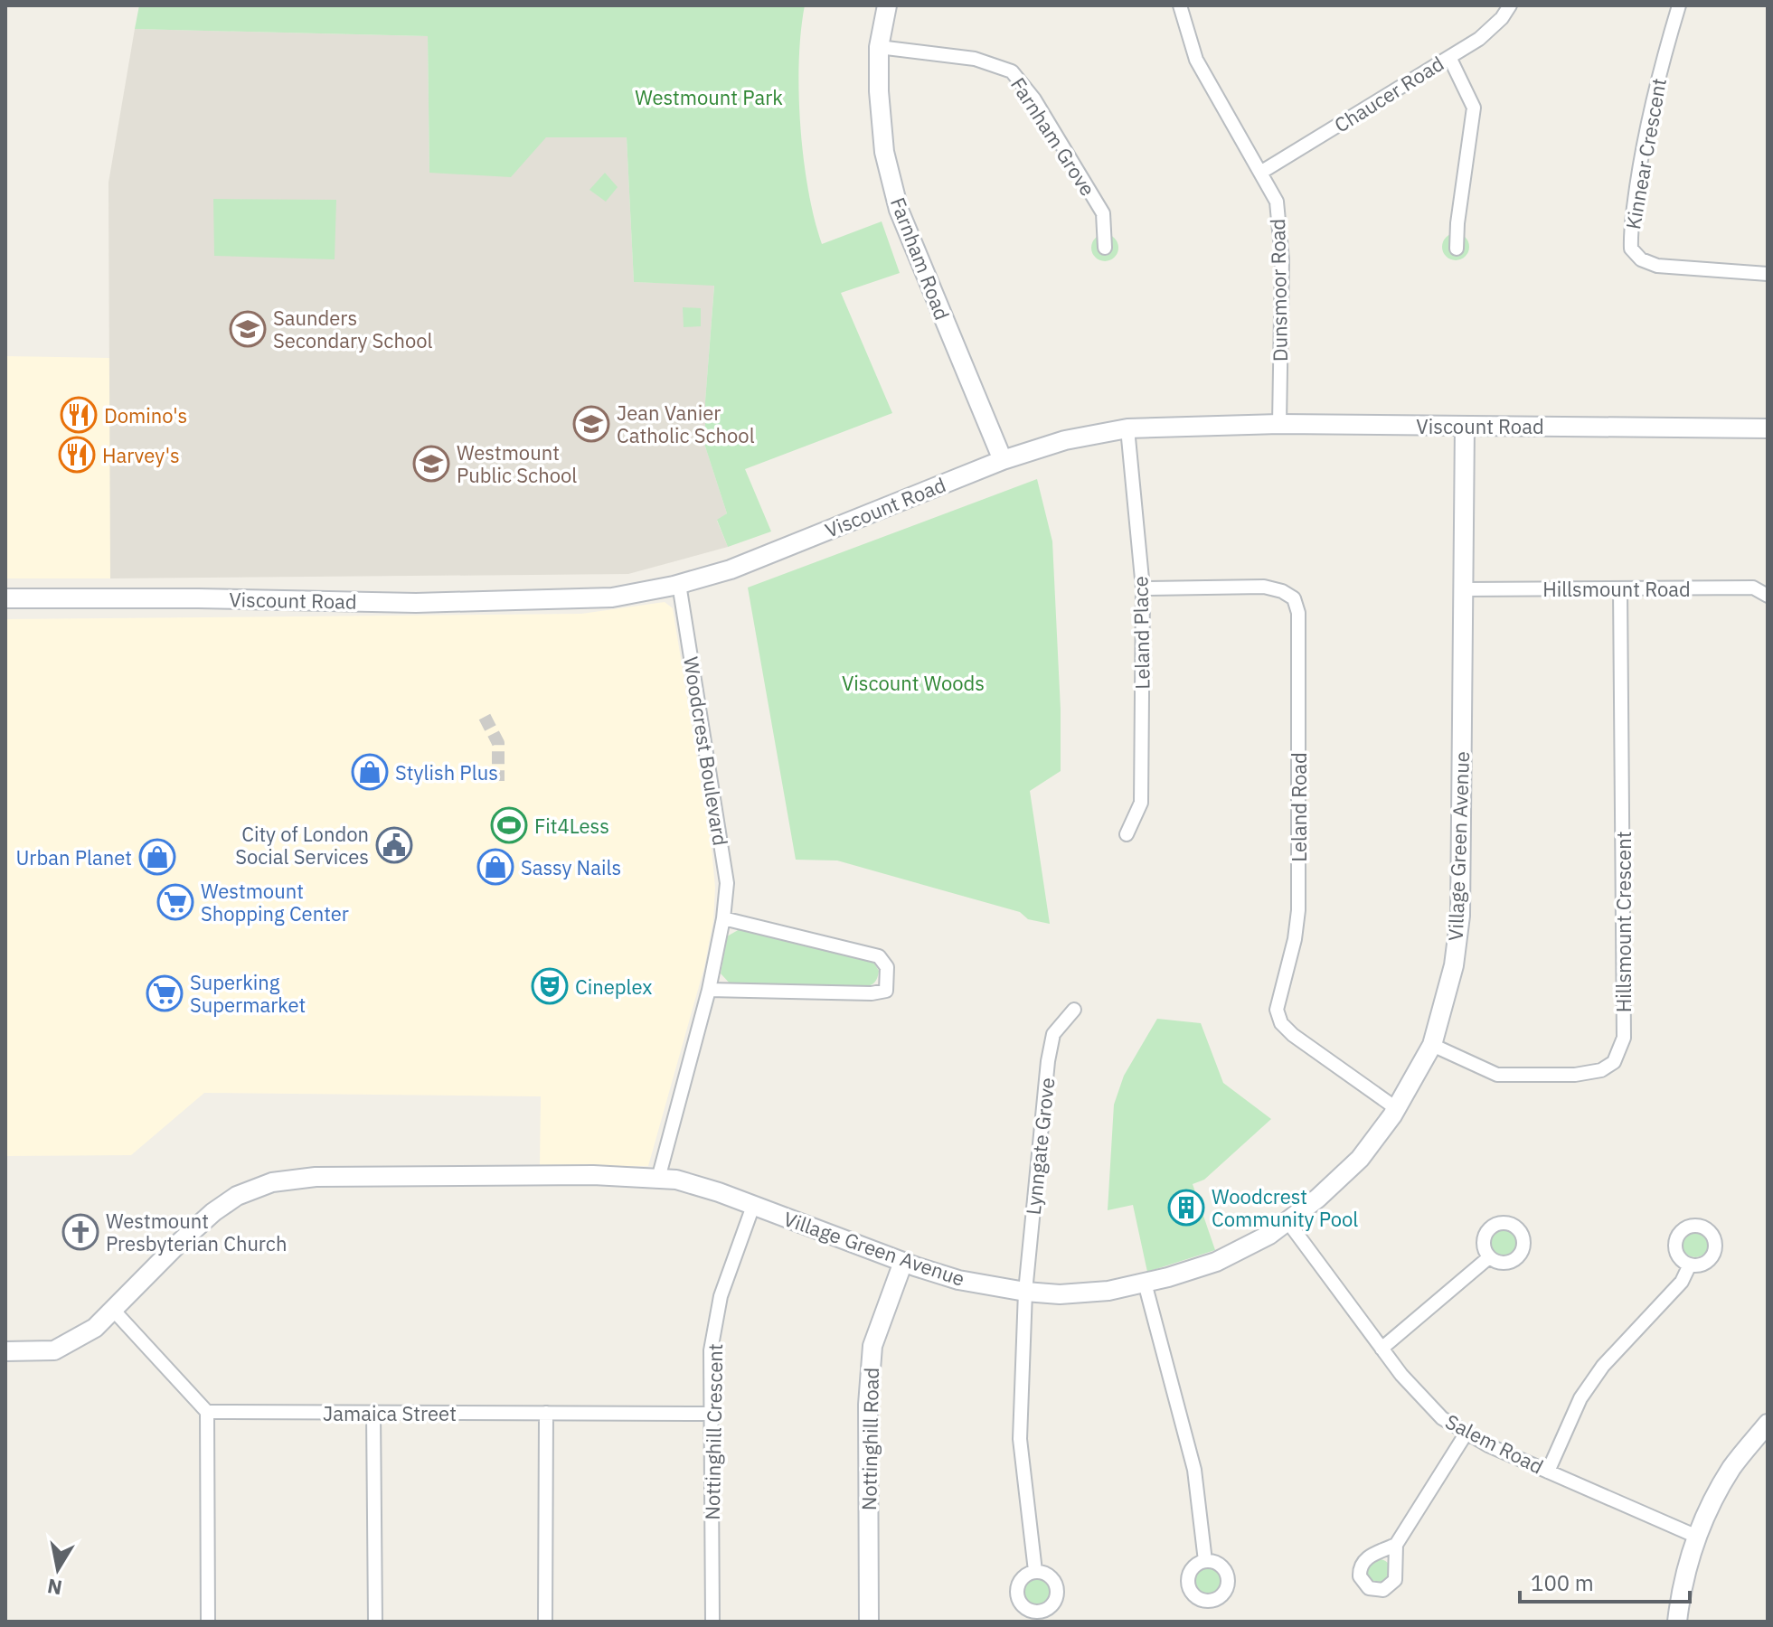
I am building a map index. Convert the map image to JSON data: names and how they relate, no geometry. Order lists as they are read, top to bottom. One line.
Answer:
{"streets":{"street":["Chaucer Road","Farnham Grove","Kinnear Crescent","Farnham Road","Dunsmoor Road","Viscount Road","Hillsmount Road","Leland Place","Woodcrest Boulevard","Leland Road","Village Green Avenue","Hillsmount Crescent","Lynngate Grove","Jamaica Street","Nottinghill Crescent","Nottinghill Road","Salem Road"]},"crossings":[["Chaucer Road","Dunsmoor Road"],["Farnham Grove","Farnham Road"],["Farnham Road","Viscount Road"],["Dunsmoor Road","Viscount Road"],["Viscount Road","Leland Place"],["Viscount Road","Woodcrest Boulevard"],["Viscount Road","Village Green Avenue"],["Hillsmount Road","Village Green Avenue"],["Hillsmount Road","Hillsmount Crescent"],["Leland Place","Leland Road"],["Woodcrest Boulevard","Village Green Avenue"],["Leland Road","Village Green Avenue"],["Village Green Avenue","Hillsmount Crescent"],["Village Green Avenue","Lynngate Grove"],["Village Green Avenue","Nottinghill Crescent"],["Village Green Avenue","Nottinghill Road"],["Village Green Avenue","Salem Road"],["Jamaica Street","Nottinghill Crescent"]],"parks":["Westmount Park","Viscount Woods"],"places":{"school or university":["Saunders Secondary School","Jean Vanier Catholic School","Westmount Public School"],"restaurant":["Domino's","Harvey's"],"shop":["Stylish Plus","Urban Planet","Sassy Nails"],"sports":["Fit4Less"],"public building":["City of London Social Services"],"supermarket":["Westmount Shopping Center","Superking Supermarket"],"theatre":["Cineplex"],"building":["Woodcrest Community Pool"],"church":["Westmount Presbyterian Church"]},"scale_bar":"100 m","north":"bottom"}
